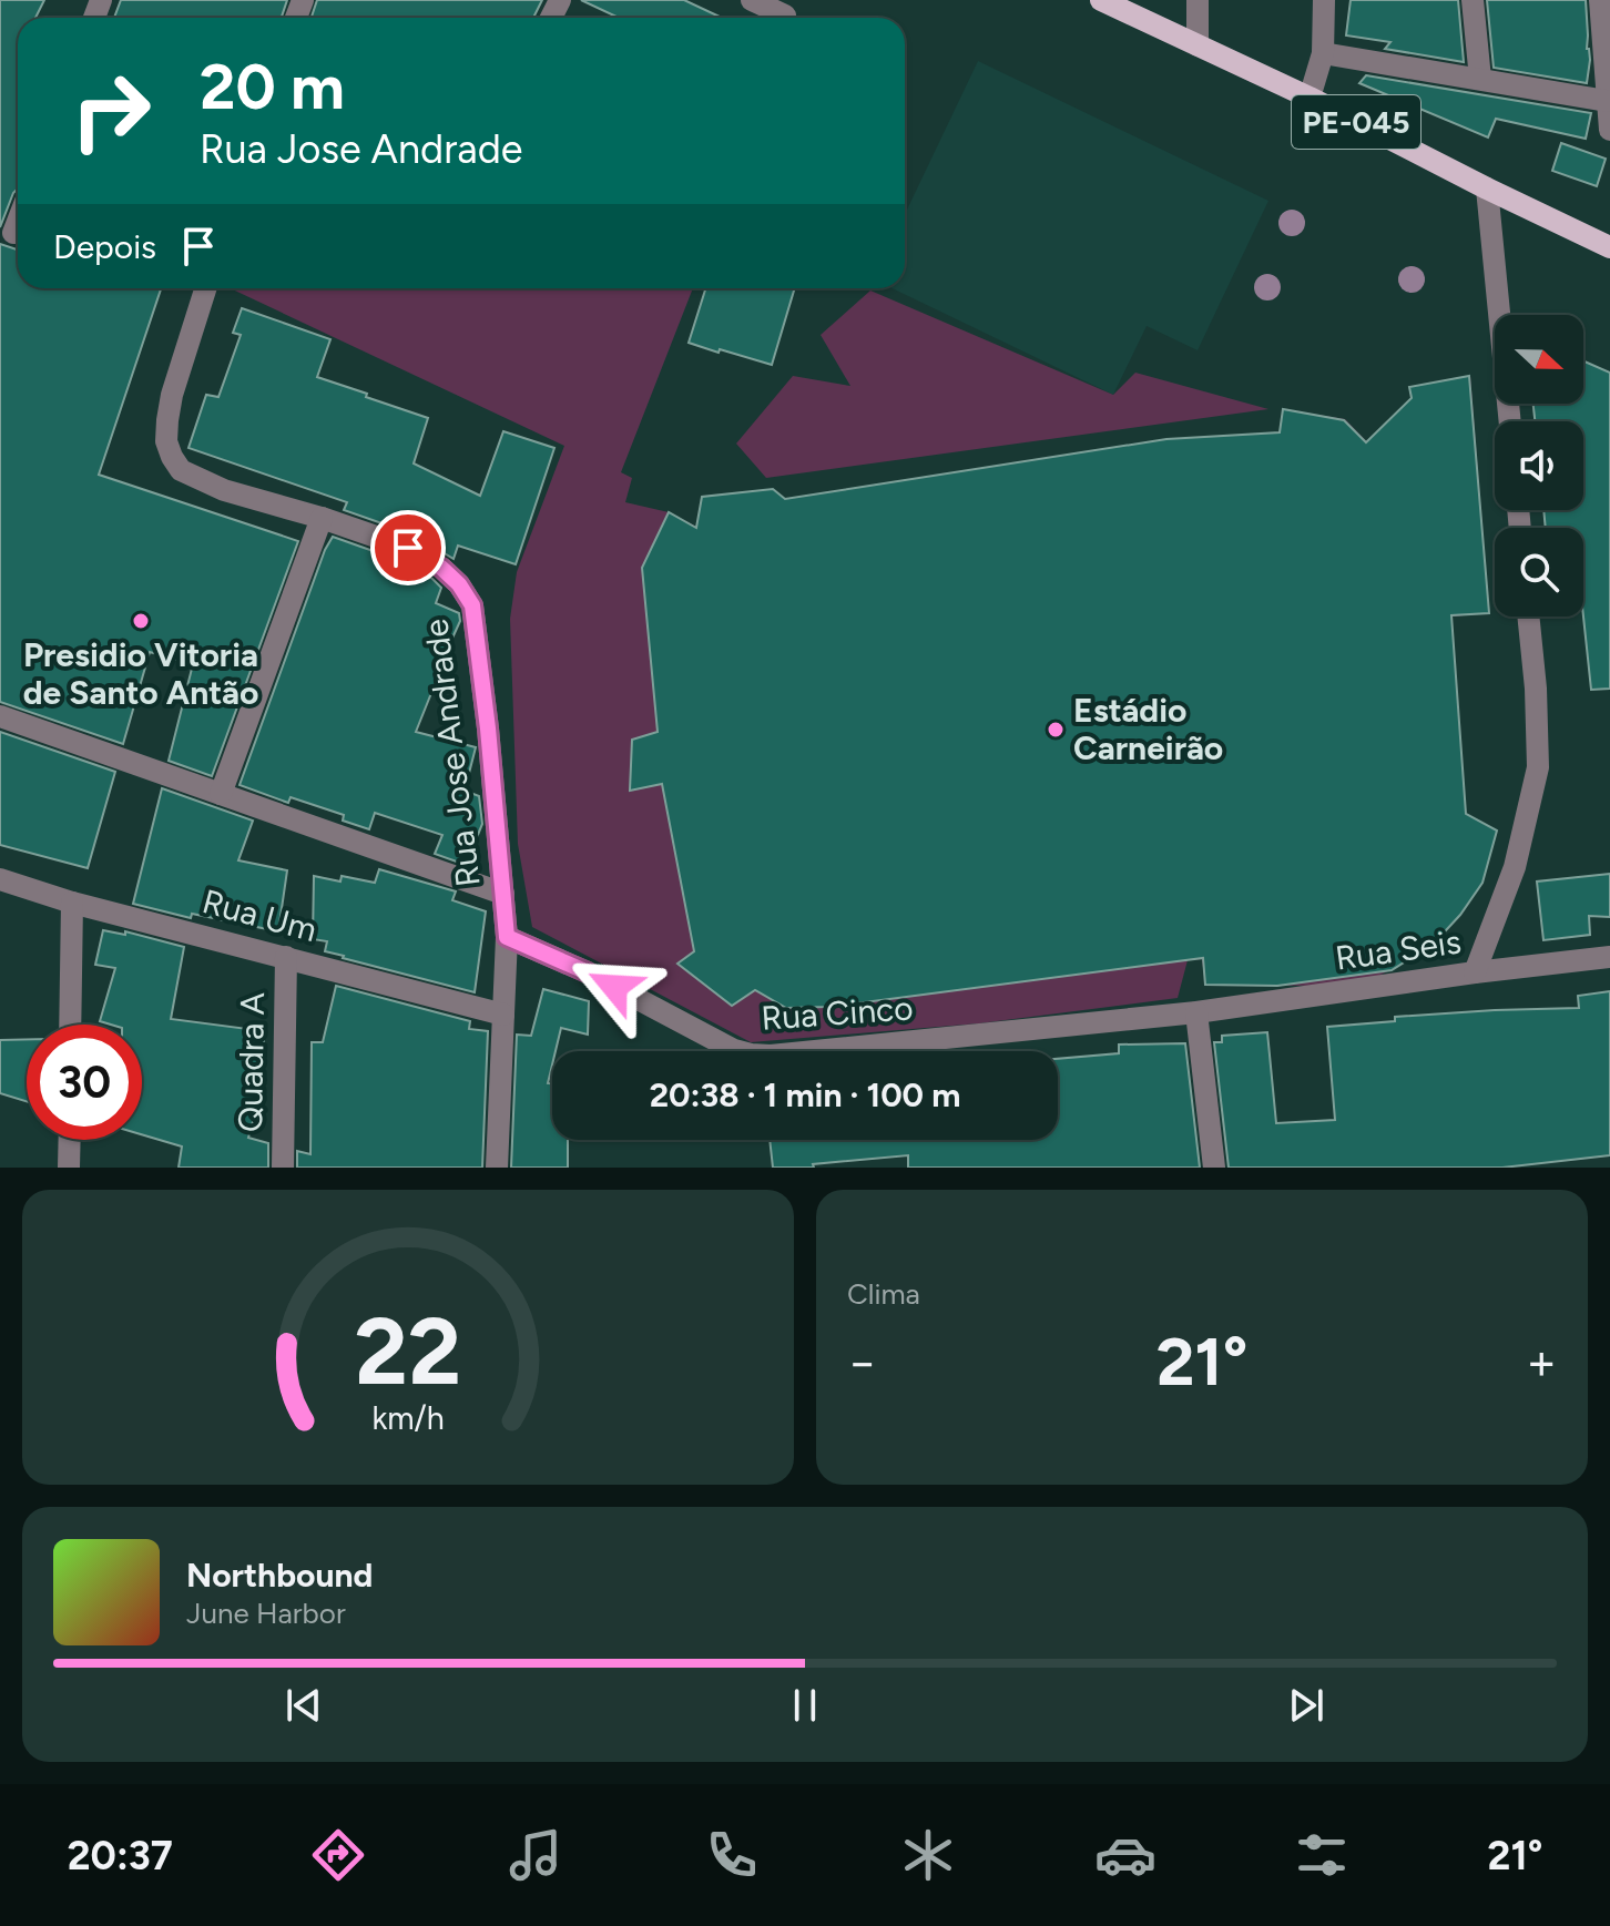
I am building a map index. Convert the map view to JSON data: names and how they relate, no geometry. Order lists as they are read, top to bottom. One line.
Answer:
{"streets":{"main road":["PE-045"],"street":["Rua Jose Andrade","Rua Um","Rua Seis","Rua Cinco","Quadra A"]},"crossings":[["Rua Jose Andrade","Rua Um"],["Rua Jose Andrade","Rua Cinco"],["Rua Um","Quadra A"],["Rua Seis","Rua Cinco"]],"places":["Presidio Vitoria de Santo Antão","Estádio Carneirão"],"north":"right","page":{"turn":["20 m","Rua Jose Andrade"],"then":"Depois","limit":"30","trip":"20:38 · 1 min · 100 m","tile":"Clima","heat":["−","21°","+"],"song":["Northbound","June Harbor"],"tabs":["20:37","21°"],"gauge":["22","km/h"]}}
